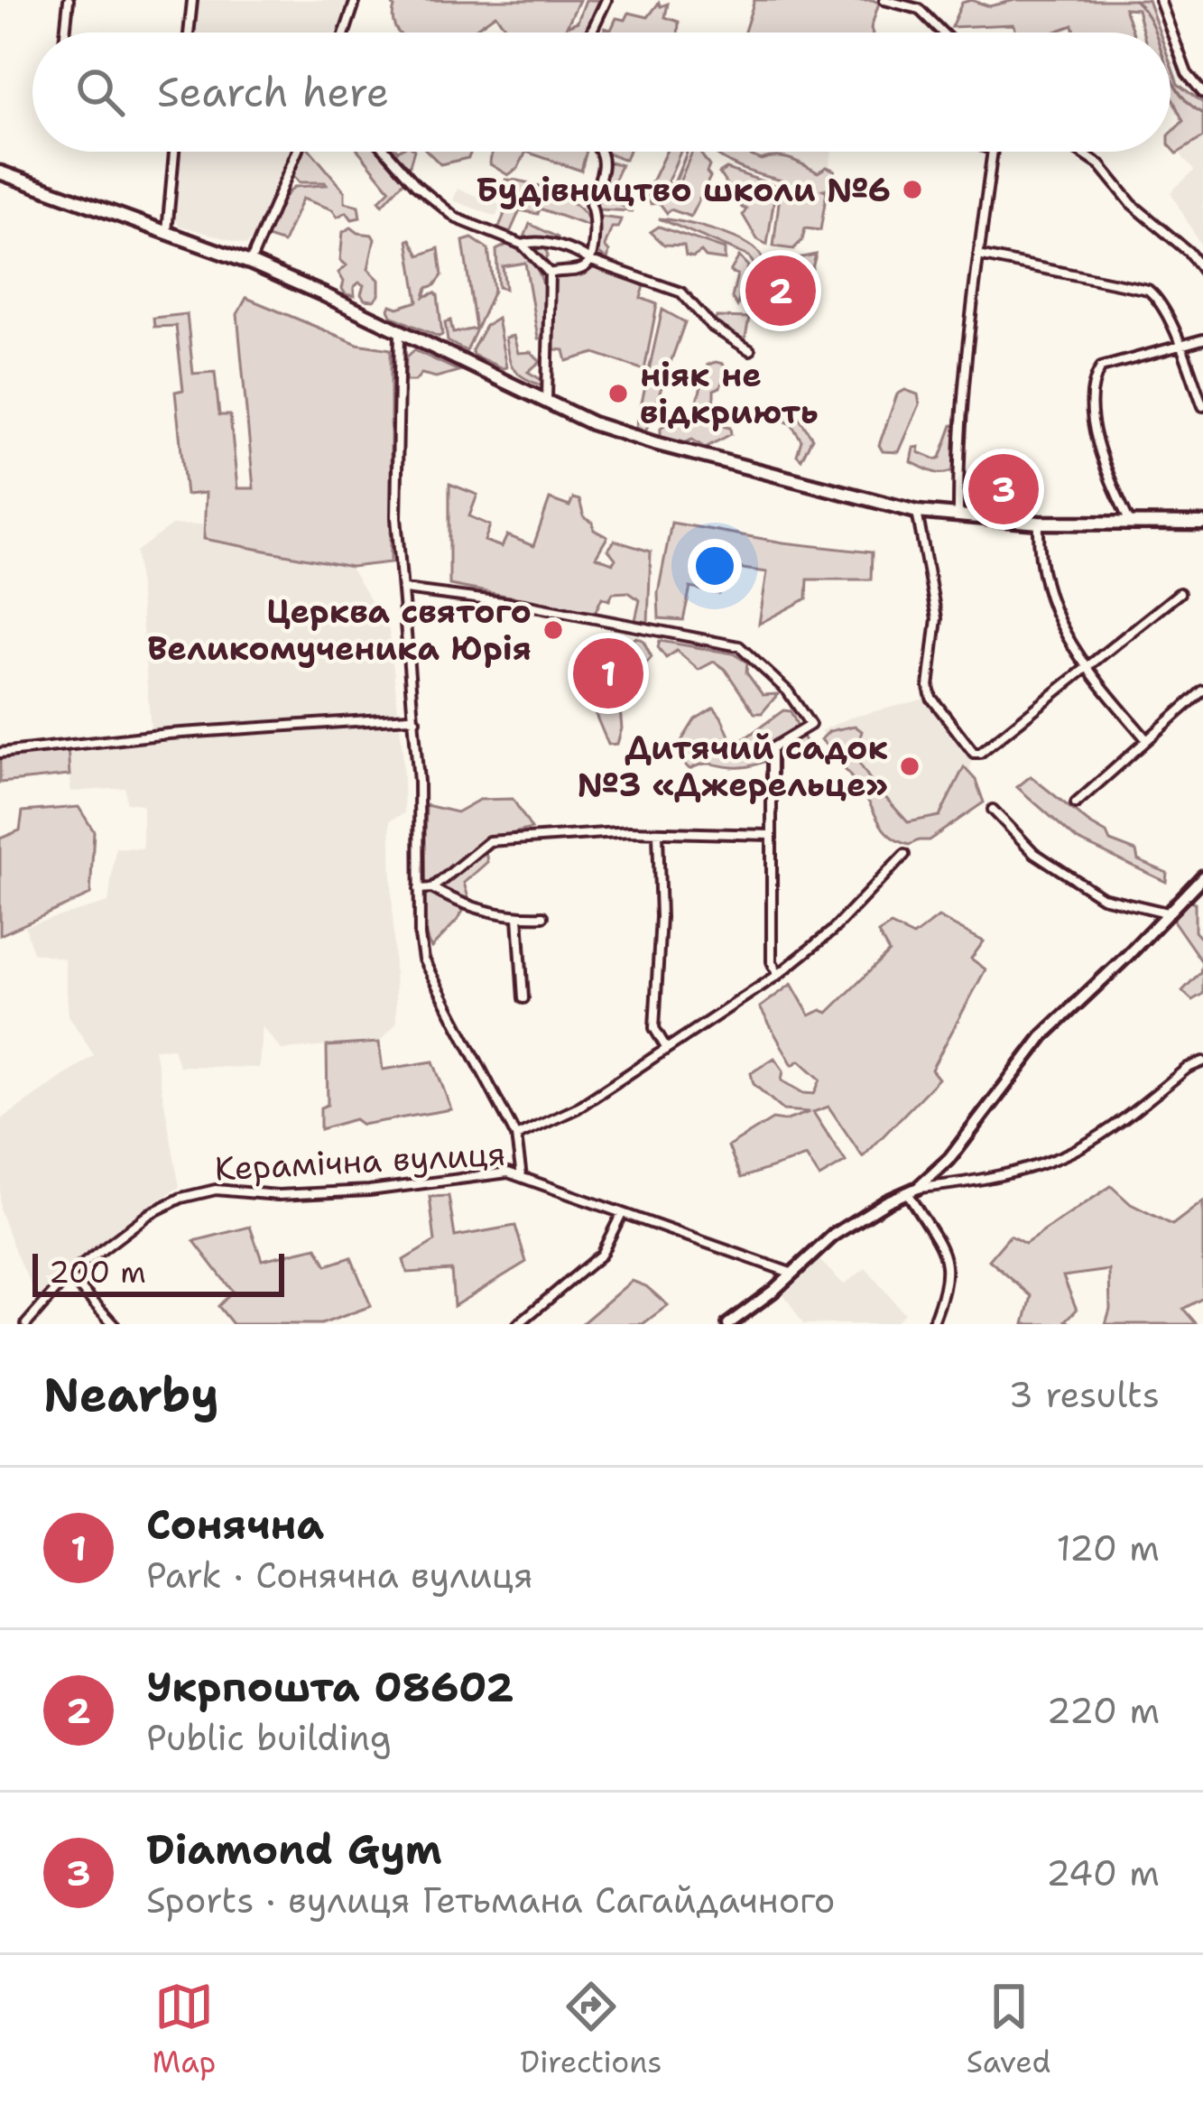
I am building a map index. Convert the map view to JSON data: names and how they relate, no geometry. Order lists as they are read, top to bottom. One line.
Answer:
{"streets":{"street":["Керамічна вулиця"]},"places":["Будівництво школи №6","ніяк не відкриють","Церква святого Великомученика Юрія","Дитячий садок №3 «Джерельце»"],"scale_bar":"200 m","page":{"search":"Search here","pins":["2","3","1"],"scale":"200 m","heading":["Nearby","3 results"],"list":[{"mark":"1","name":"Сонячна","note":"Park · Сонячна вулиця","value":"120 m"},{"mark":"2","name":"Укрпошта 08602","note":"Public building","value":"220 m"},{"mark":"3","name":"Diamond Gym","note":"Sports · вулиця Гетьмана Сагайдачного","value":"240 m"}],"nav":["Map","Directions","Saved"]}}
